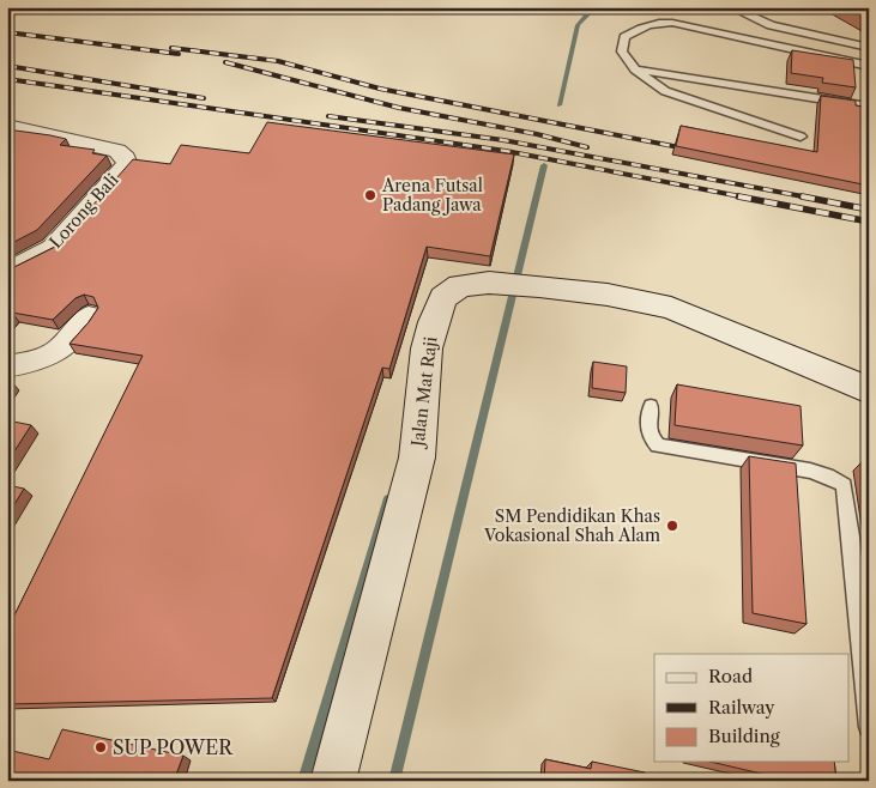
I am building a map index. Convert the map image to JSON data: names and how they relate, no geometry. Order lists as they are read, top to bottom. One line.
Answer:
{"streets":{"street":["Lorong Bali","Jalan Mat Raji"]},"places":["Arena Futsal Padang Jawa","SM Pendidikan Khas Vokasional Shah Alam","SUP POWER"],"legend":["Road","Railway","Building"]}
